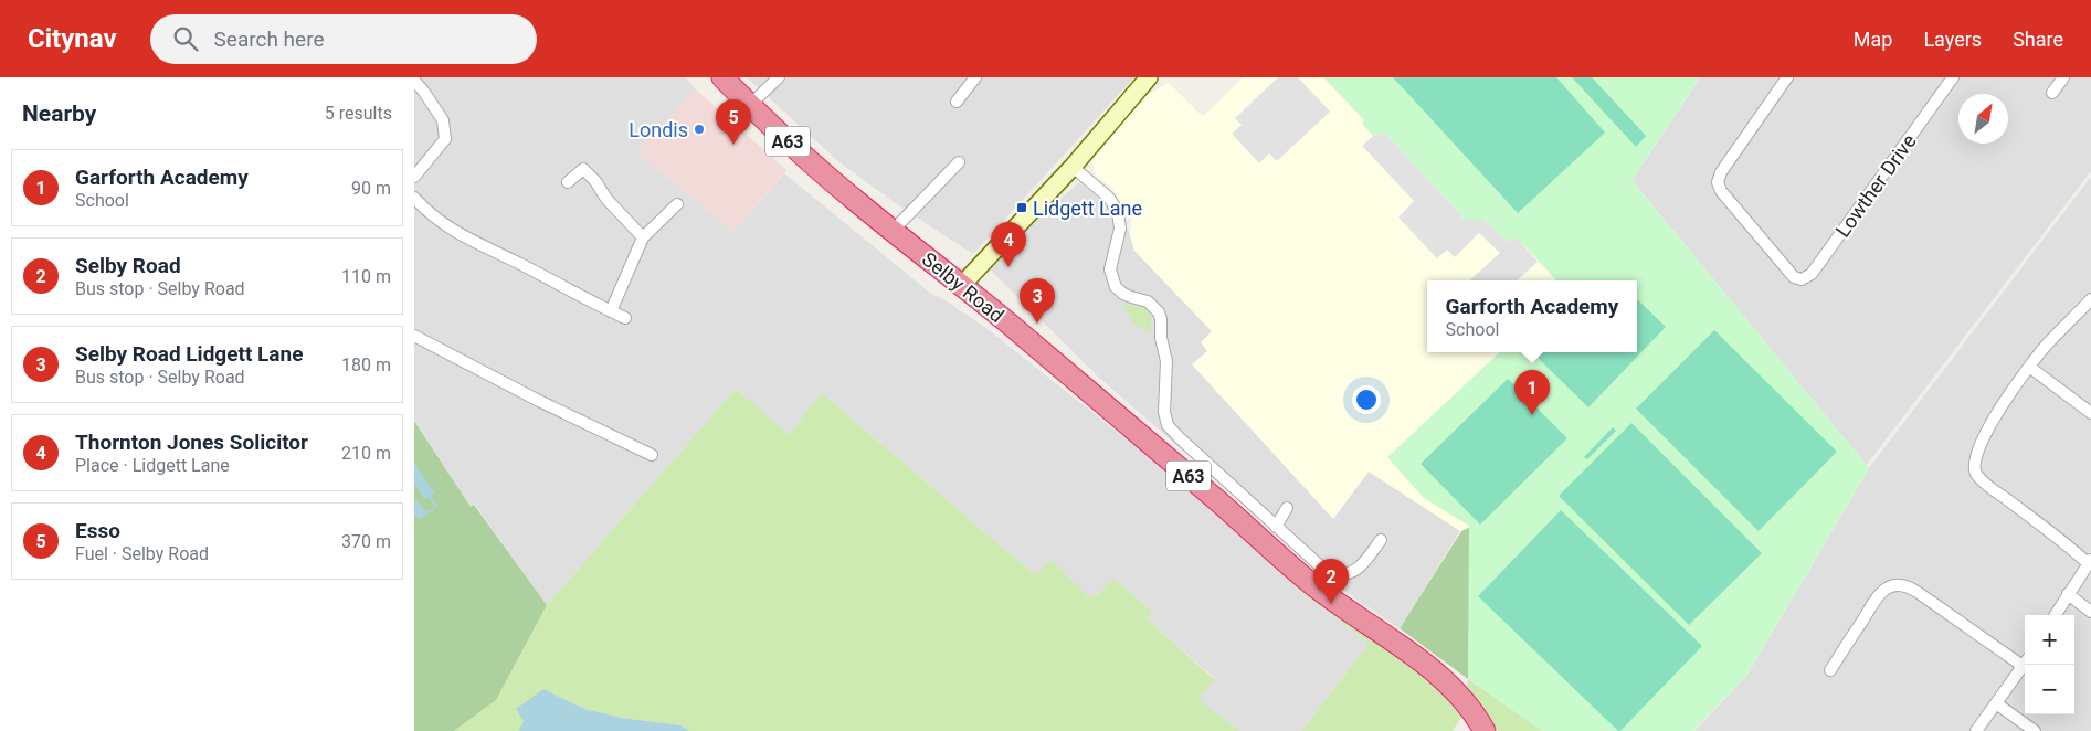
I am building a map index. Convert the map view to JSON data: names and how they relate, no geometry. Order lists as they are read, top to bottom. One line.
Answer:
{"streets":{"highway":["A63","Selby Road"],"street":["Lowther Drive"]},"places":{"other":["Londis"],"transit":["Lidgett Lane"]},"north":"top right","page":{"header":"Citynav","search":"Search here","nav":["Map","Layers","Share"],"heading":["Nearby","5 results"],"pins":["5","4","3","1","2"],"list":[{"mark":"1","name":"Garforth Academy","note":"School","value":"90 m"},{"mark":"2","name":"Selby Road","note":"Bus stop · Selby Road","value":"110 m"},{"mark":"3","name":"Selby Road Lidgett Lane","note":"Bus stop · Selby Road","value":"180 m"},{"mark":"4","name":"Thornton Jones Solicitor","note":"Place · Lidgett Lane","value":"210 m"},{"mark":"5","name":"Esso","note":"Fuel · Selby Road","value":"370 m"}],"popup":["Garforth Academy","School"],"map_buttons":["+","−"]}}
